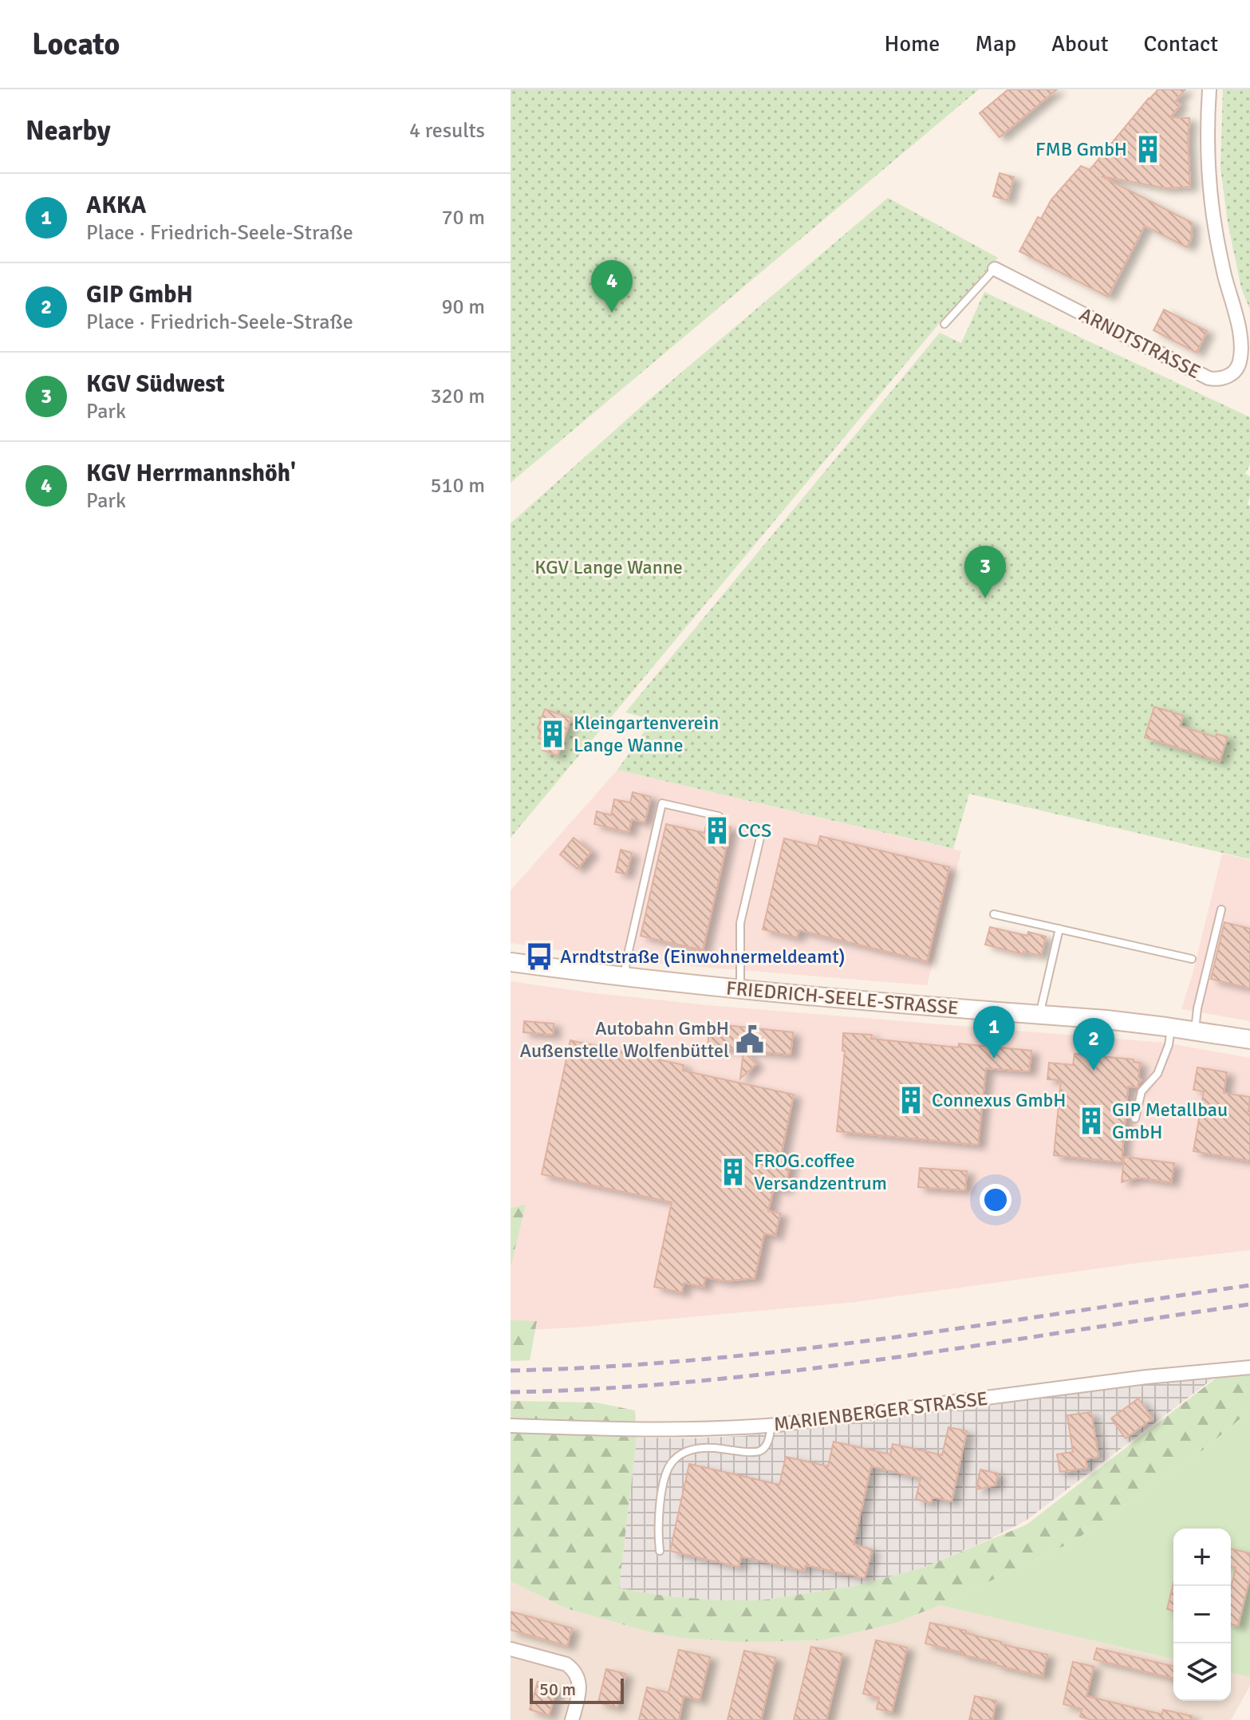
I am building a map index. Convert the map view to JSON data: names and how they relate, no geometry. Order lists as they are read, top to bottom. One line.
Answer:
{"streets":{"street":["ARNDTSTRASSE","FRIEDRICH-SEELE-STRASSE","MARIENBERGER STRASSE"]},"parks":["KGV Lange Wanne"],"places":{"building":["FMB GmbH","Kleingartenverein Lange Wanne","CCS","Connexus GmbH","GIP Metallbau GmbH","FROG.coffee Versandzentrum"],"bus stop":["Arndtstraße (Einwohnermeldeamt)"],"public building":["Autobahn GmbH Außenstelle Wolfenbüttel"]},"scale_bar":"50 m","page":{"header":"Locato","nav":["Home","Map","About","Contact"],"heading":["Nearby","4 results"],"list":[{"mark":"1","name":"AKKA","note":"Place · Friedrich-Seele-Straße","value":"70 m"},{"mark":"2","name":"GIP GmbH","note":"Place · Friedrich-Seele-Straße","value":"90 m"},{"mark":"3","name":"KGV Südwest","note":"Park","value":"320 m"},{"mark":"4","name":"KGV Herrmannshöh'","note":"Park","value":"510 m"}],"pins":["4","3","1","2"],"map_buttons":["+","−"],"scale":"50 m"}}
